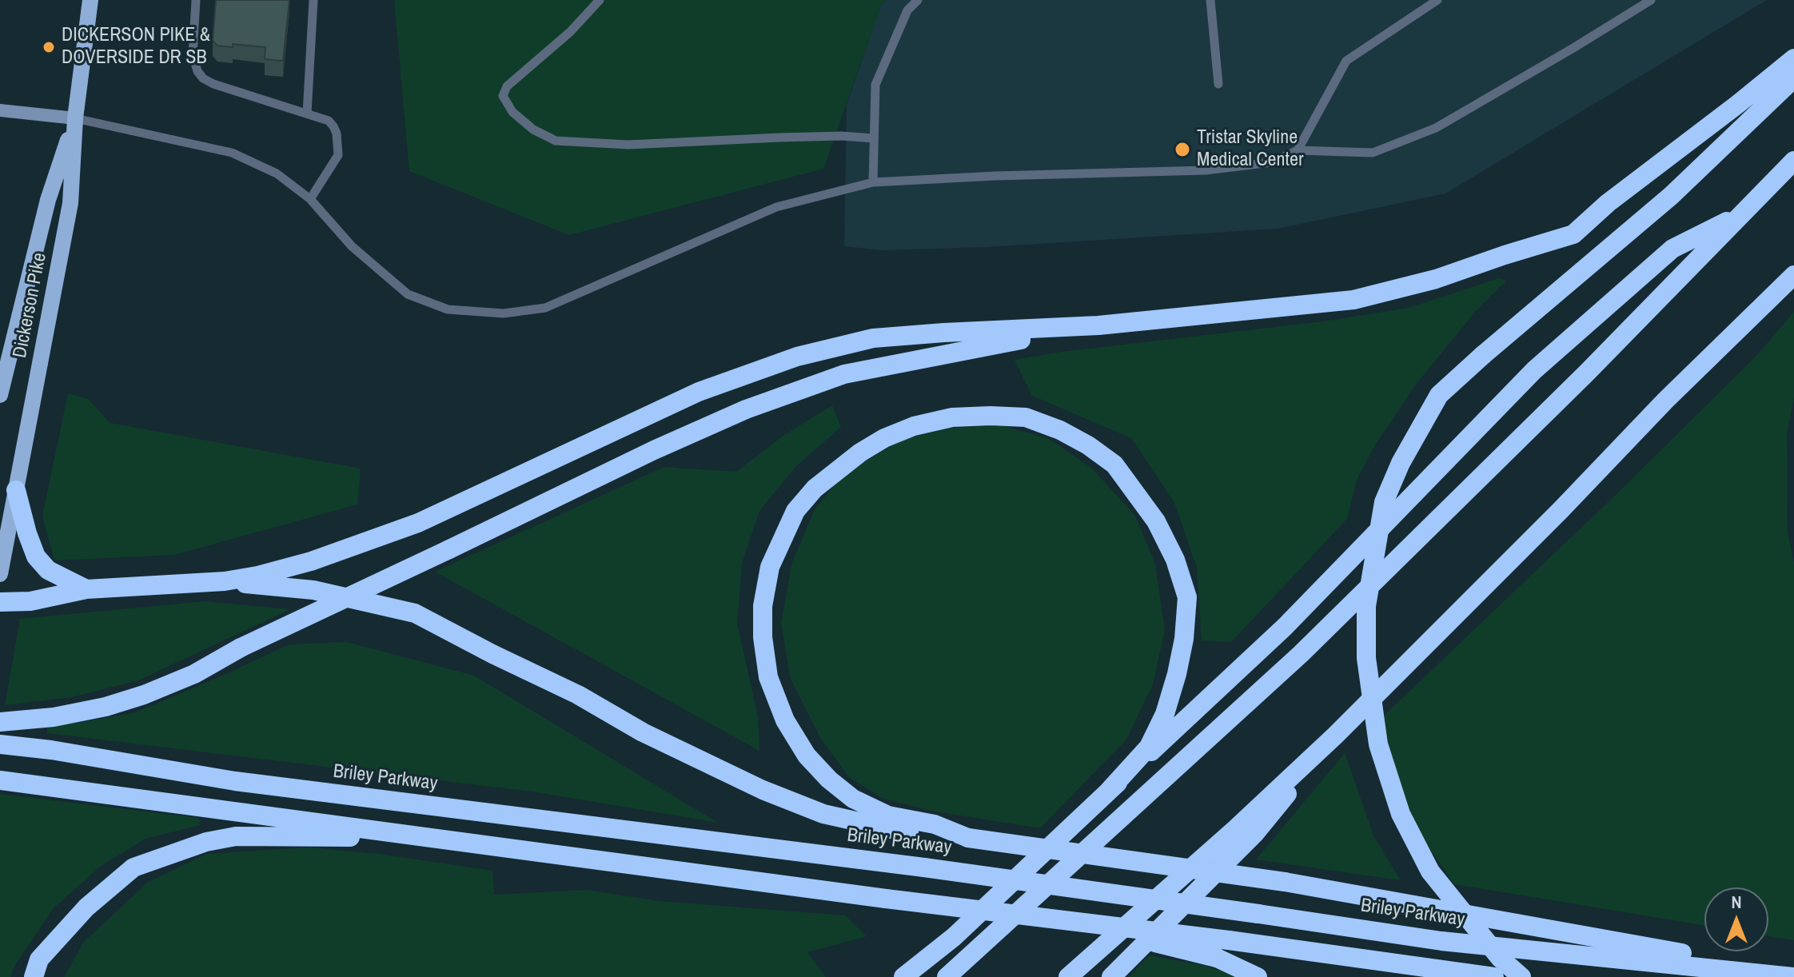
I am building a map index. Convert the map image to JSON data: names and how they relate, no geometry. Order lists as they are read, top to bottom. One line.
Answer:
{"streets":{"highway":["Briley Parkway"],"main road":["Dickerson Pike"]},"places":["DICKERSON PIKE & DOVERSIDE DR SB","Tristar Skyline Medical Center"],"north":"top"}
